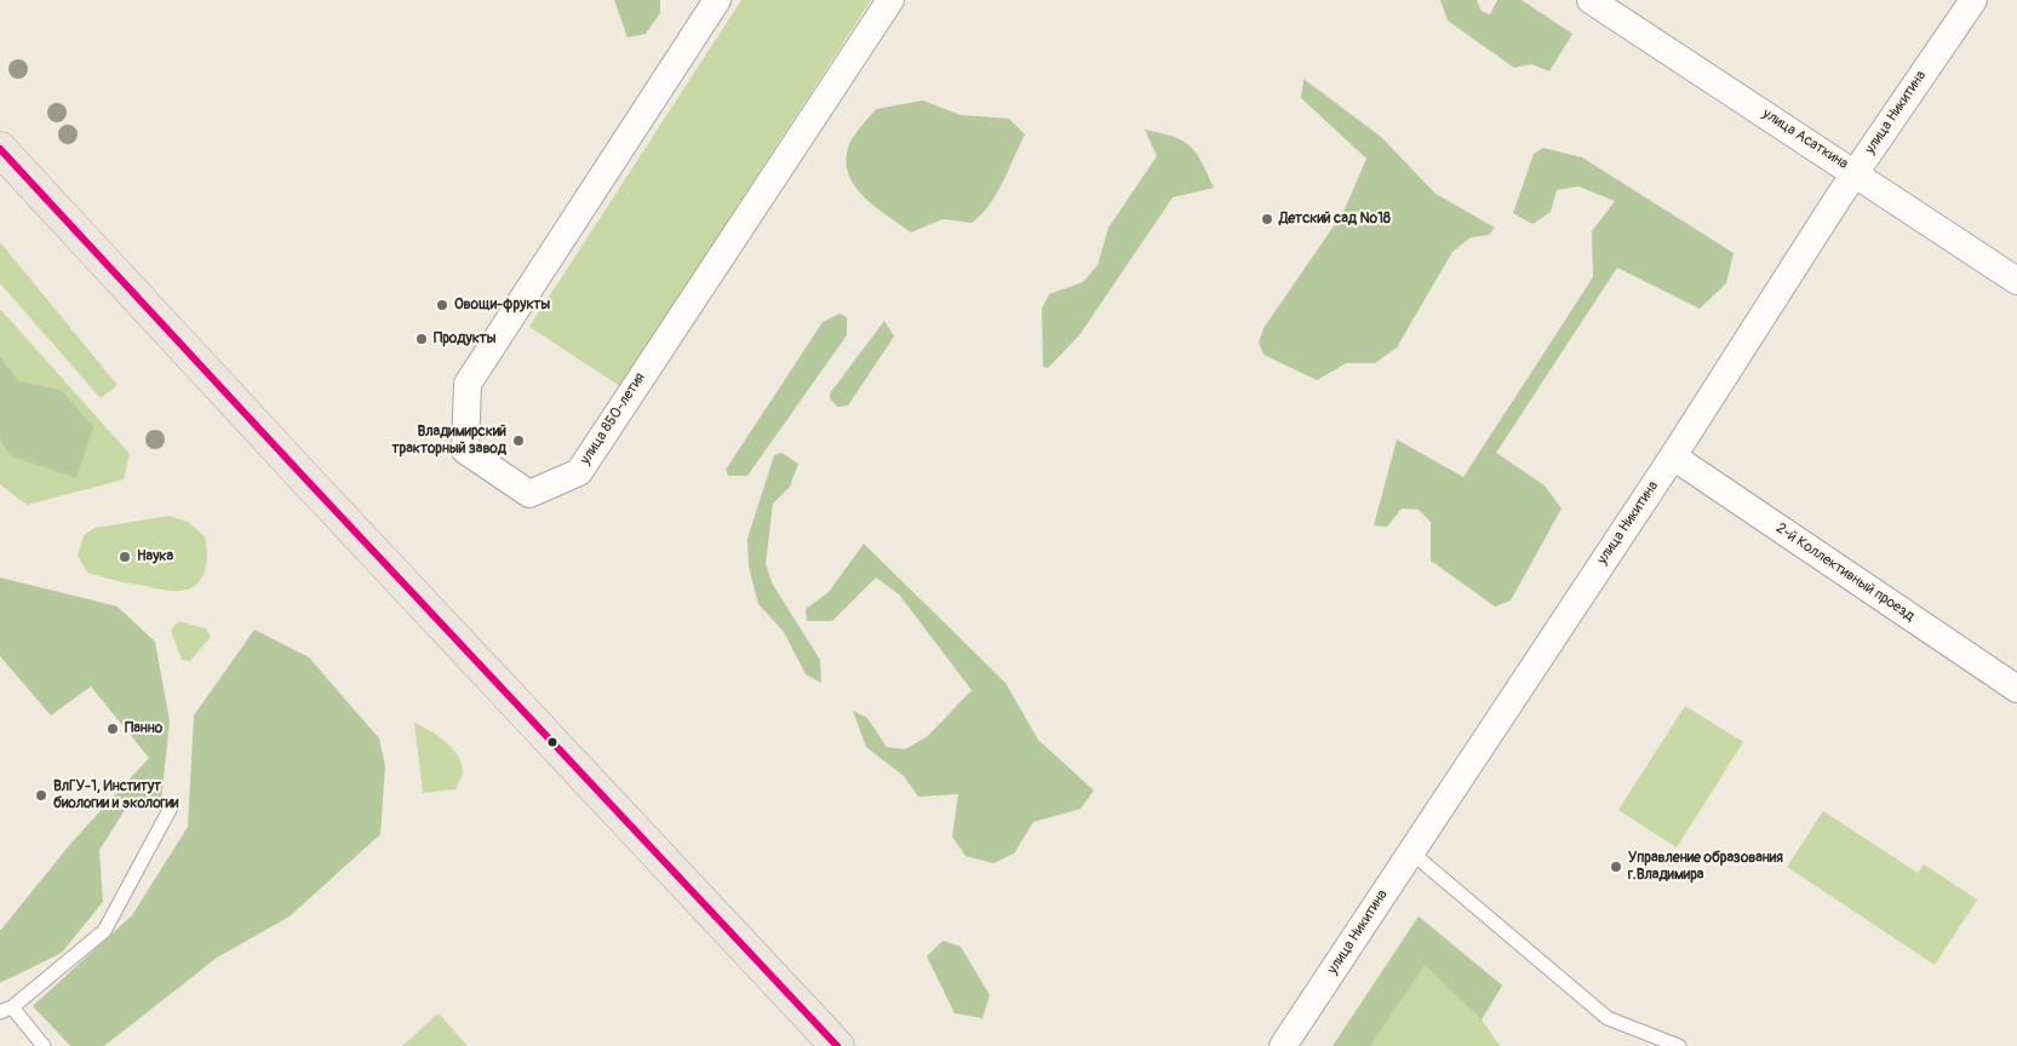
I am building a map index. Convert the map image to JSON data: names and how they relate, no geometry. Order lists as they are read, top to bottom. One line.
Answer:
{"streets":{"street":["улица Никитина","улица Асаткина","улица 850-летия","2-й Коллективный проезд"]},"crossings":[["улица Никитина","улица Асаткина"],["улица Никитина","2-й Коллективный проезд"]],"places":["Детский сад №18","Овощи-фрукты","Продукты","Владимирский тракторный завод","Наука","Панно","ВлГУ-1, Институт биологии и экологии","Управление образования г.Владимира"]}
